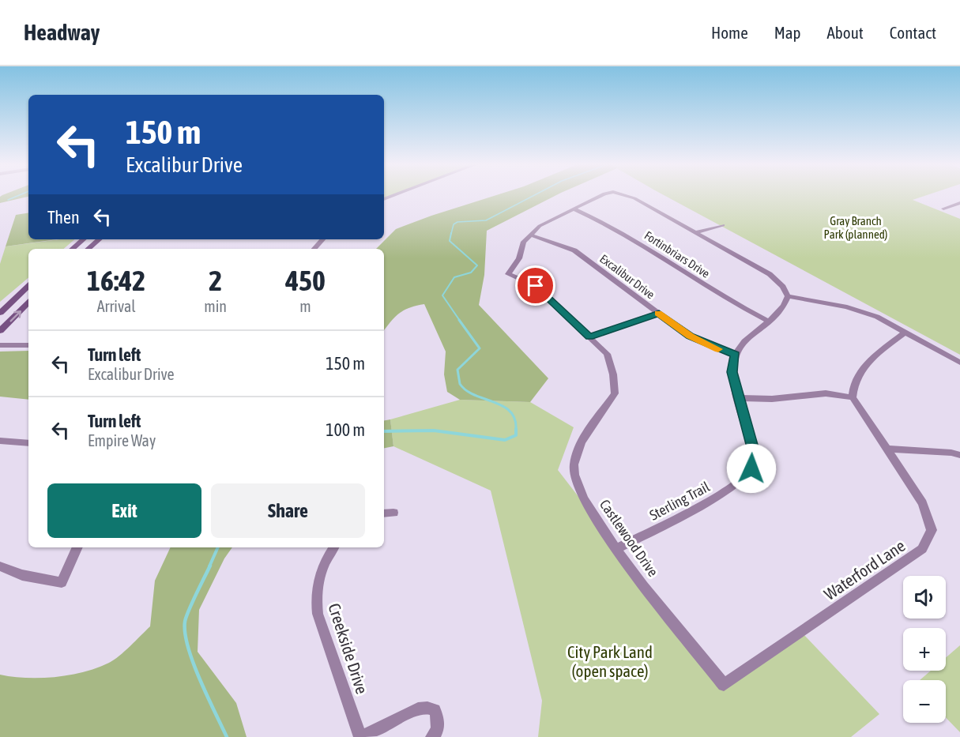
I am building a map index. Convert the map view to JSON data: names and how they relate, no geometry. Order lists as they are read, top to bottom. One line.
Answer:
{"streets":{"street":["Fortinbriars Drive","Excalibur Drive","Sterling Trail","Castlewood Drive","Waterford Lane","Creekside Drive"]},"crossings":[["Excalibur Drive","Sterling Trail"],["Excalibur Drive","Castlewood Drive"],["Sterling Trail","Castlewood Drive"],["Castlewood Drive","Waterford Lane"]],"parks":["Gray Branch Park (planned)","City Park Land (open space)"],"page":{"header":"Headway","nav":["Home","Map","About","Contact"],"turn":["150 m","Excalibur Drive"],"then":"Then","eta":["16:42","Arrival","2","min","450","m"],"list":[{"name":"Turn left","note":"Excalibur Drive","value":"150 m"},{"name":"Turn left","note":"Empire Way","value":"100 m"}],"buttons":["Exit","Share"],"map_buttons":["+","−"]}}
